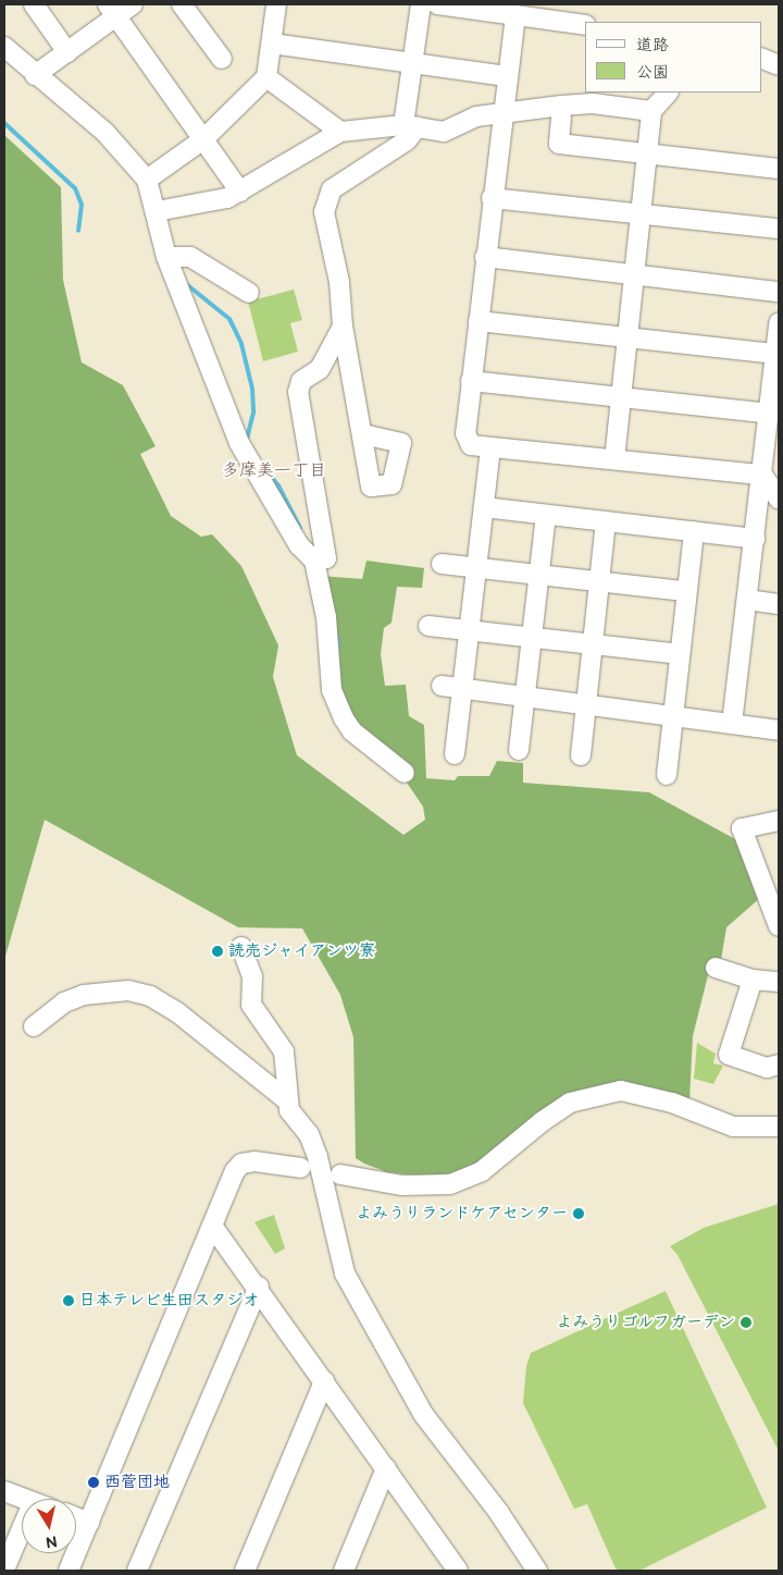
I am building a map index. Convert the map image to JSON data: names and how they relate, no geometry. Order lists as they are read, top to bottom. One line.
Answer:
{"districts":["多摩美一丁目"],"places":["読売ジャイアンツ寮","よみうりランドケアセンター","日本テレビ生田スタジオ","よみうりゴルフガーデン","西菅団地"],"legend":["道路","公園"],"north":"bottom"}
